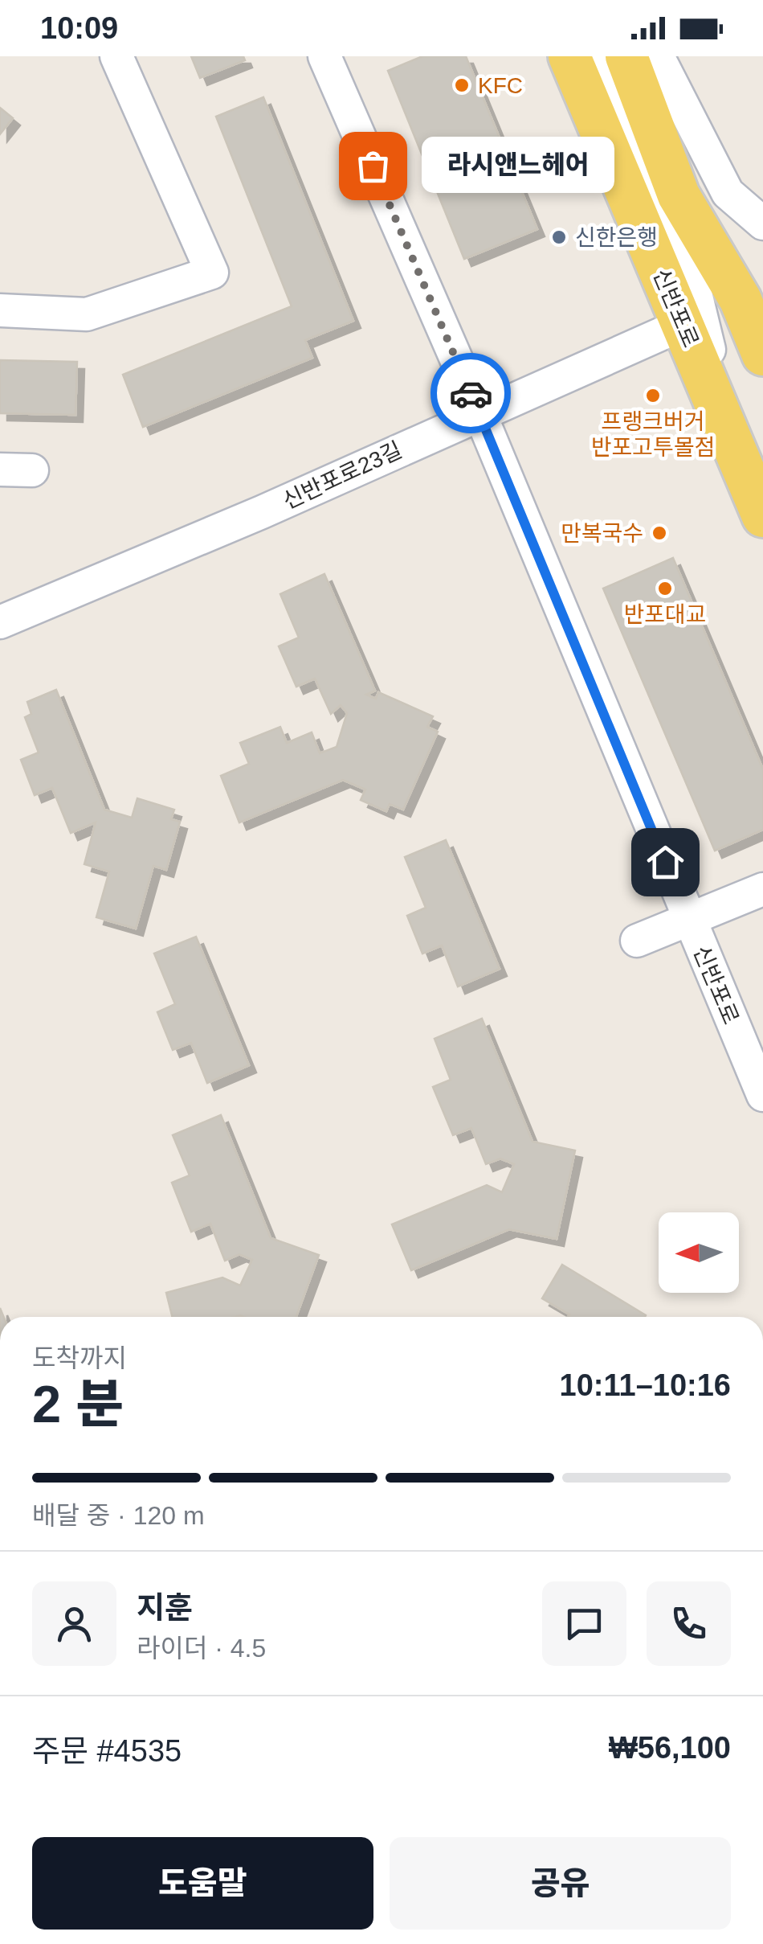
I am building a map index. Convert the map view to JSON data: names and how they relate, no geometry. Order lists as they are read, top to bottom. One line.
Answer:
{"streets":{"main road":["신반포로"],"street":["신반포로23길"]},"crossings":[["신반포로","신반포로23길"]],"places":["KFC","라시앤느헤어","신한은행","프랭크버거 반포고투몰점","만복국수","반포대교"],"north":"left","page":{"status":"10:09","bubble":"라시앤느헤어","heading":["2 분","도착까지","10:11–10:16"],"panel":["지훈","라이더 · 4.5","주문 #4535","₩56,100"],"bar":"배달 중 · 120 m","buttons":["도움말","공유"]}}
